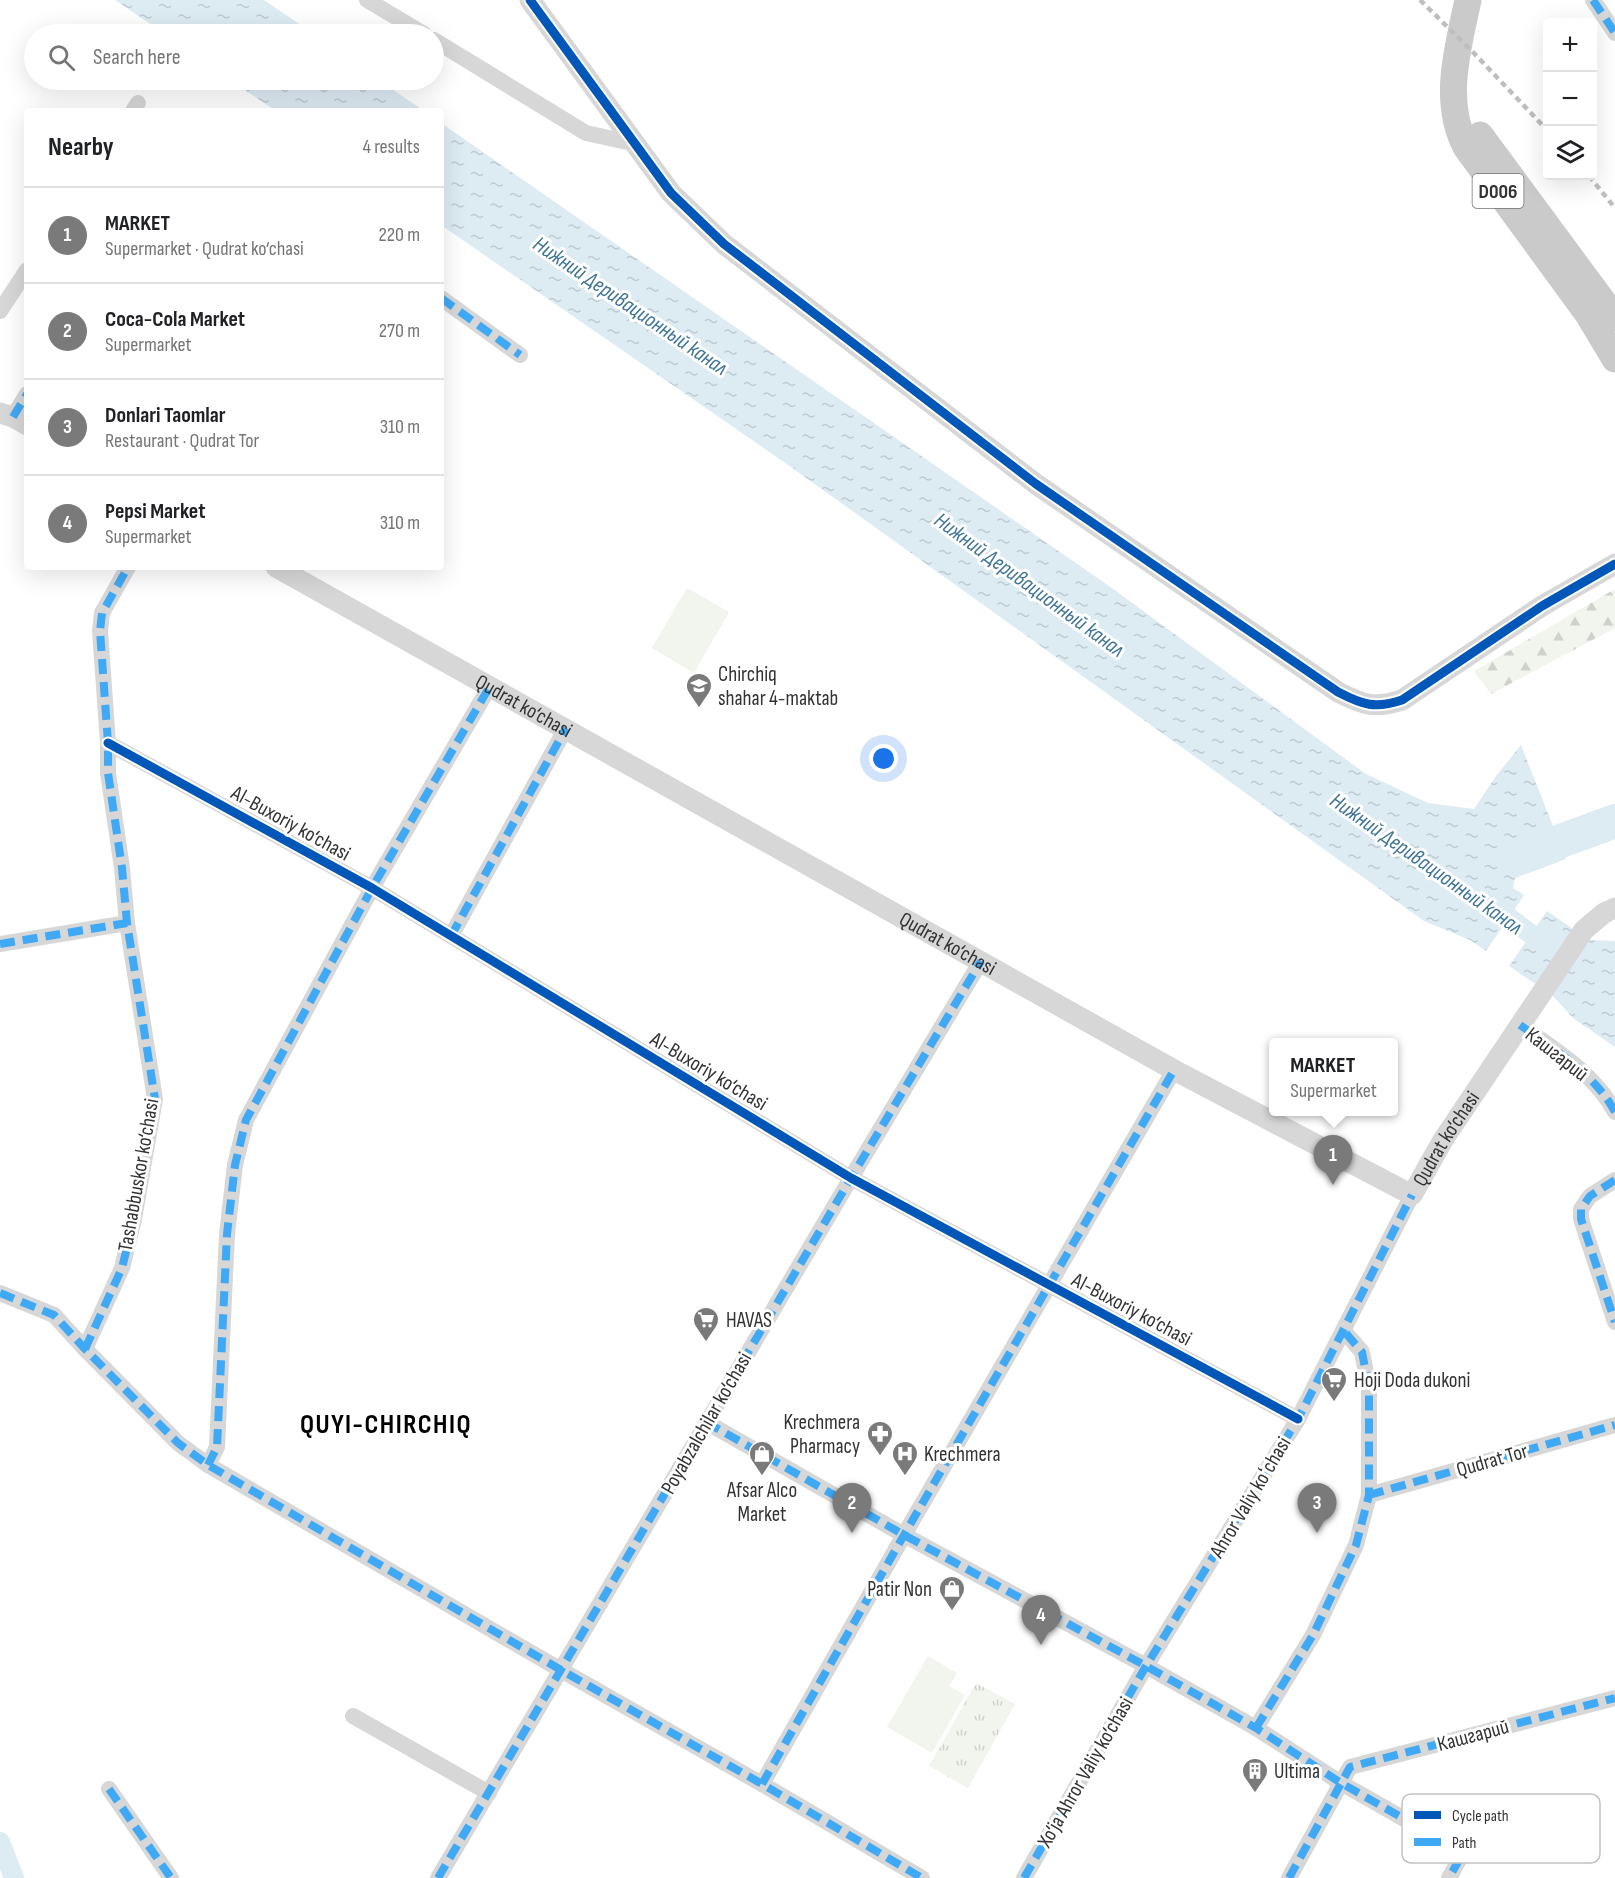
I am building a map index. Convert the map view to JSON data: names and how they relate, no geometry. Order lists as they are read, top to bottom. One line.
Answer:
{"streets":{"main road":["D006"],"street":["Qudrat ko‘chasi","Al-Buxoriy ko‘chasi","Кашгарий","Tashabbuskor ko‘chasi","Poyabzalchilar ko‘chasi","Qudrat Tor","Ahror Valiy koʻchasi","Xo‘ja Ahror Valiy ko‘chasi"]},"crossings":[["Qudrat ko‘chasi","Кашгарий"],["Qudrat ko‘chasi","Poyabzalchilar ko‘chasi"],["Qudrat ko‘chasi","Ahror Valiy koʻchasi"],["Al-Buxoriy ko‘chasi","Tashabbuskor ko‘chasi"],["Al-Buxoriy ko‘chasi","Poyabzalchilar ko‘chasi"],["Al-Buxoriy ko‘chasi","Ahror Valiy koʻchasi"],["Ahror Valiy koʻchasi","Xo‘ja Ahror Valiy ko‘chasi"]],"districts":["QUYI-CHIRCHIQ"],"water":["Нижний Деривационный канал"],"places":{"school or university":["Chirchiq shahar 4-maktab"],"supermarket":["HAVAS","Hoji Doda dukoni"],"pharmacy":["Krechmera Pharmacy"],"shop":["Afsar Alco Market","Patir Non"],"hospital":["Krechmera"],"building":["Ultima"]},"legend":["Cycle path","Path"],"page":{"map_buttons":["+","−"],"search":"Search here","heading":["Nearby","4 results"],"list":[{"mark":"1","name":"MARKET","note":"Supermarket · Qudrat ko‘chasi","value":"220 m"},{"mark":"2","name":"Coca-Cola Market","note":"Supermarket","value":"270 m"},{"mark":"3","name":"Donlari Taomlar","note":"Restaurant · Qudrat Tor","value":"310 m"},{"mark":"4","name":"Pepsi Market","note":"Supermarket","value":"310 m"}],"popup":["MARKET","Supermarket"],"pins":["1","2","3","4"]}}
